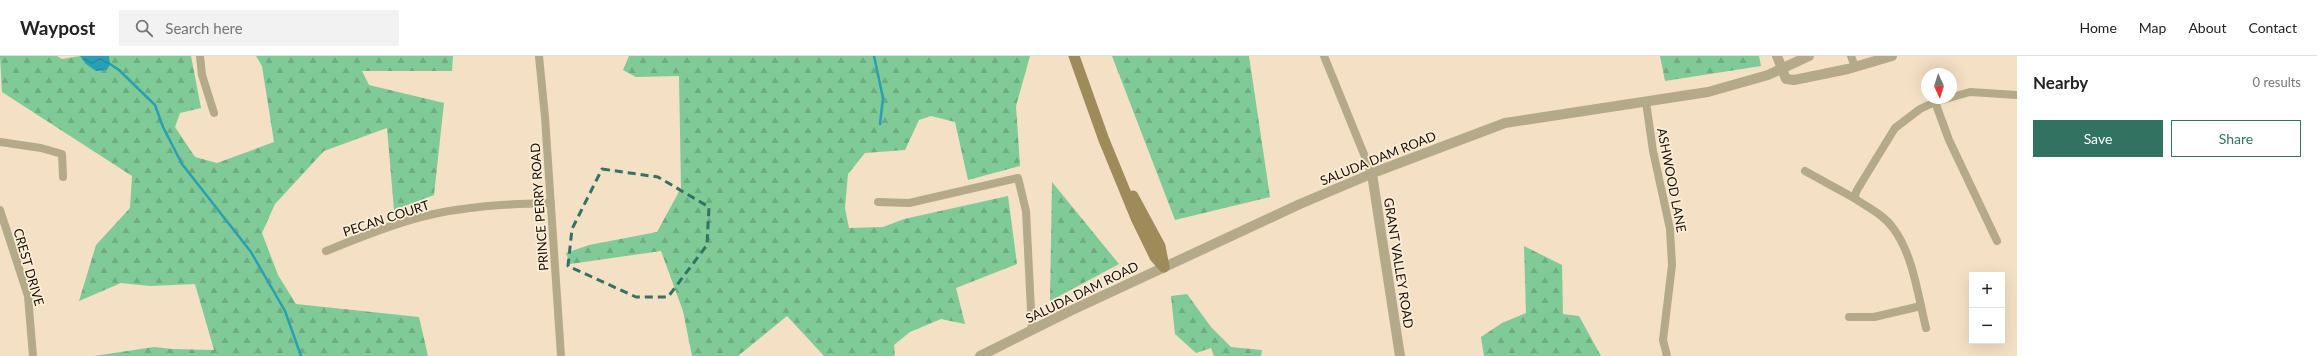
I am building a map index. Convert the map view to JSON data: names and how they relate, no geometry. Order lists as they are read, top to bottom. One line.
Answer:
{"streets":{"street":["SALUDA DAM ROAD","ASHWOOD LANE","PRINCE PERRY ROAD","PECAN COURT","GRANT VALLEY ROAD","CREST DRIVE"]},"crossings":[["SALUDA DAM ROAD","ASHWOOD LANE"],["SALUDA DAM ROAD","GRANT VALLEY ROAD"],["PRINCE PERRY ROAD","PECAN COURT"]],"north":"bottom","page":{"header":"Waypost","search":"Search here","nav":["Home","Map","About","Contact"],"heading":["Nearby","0 results"],"buttons":["Save","Share"],"map_buttons":["+","−"]}}
